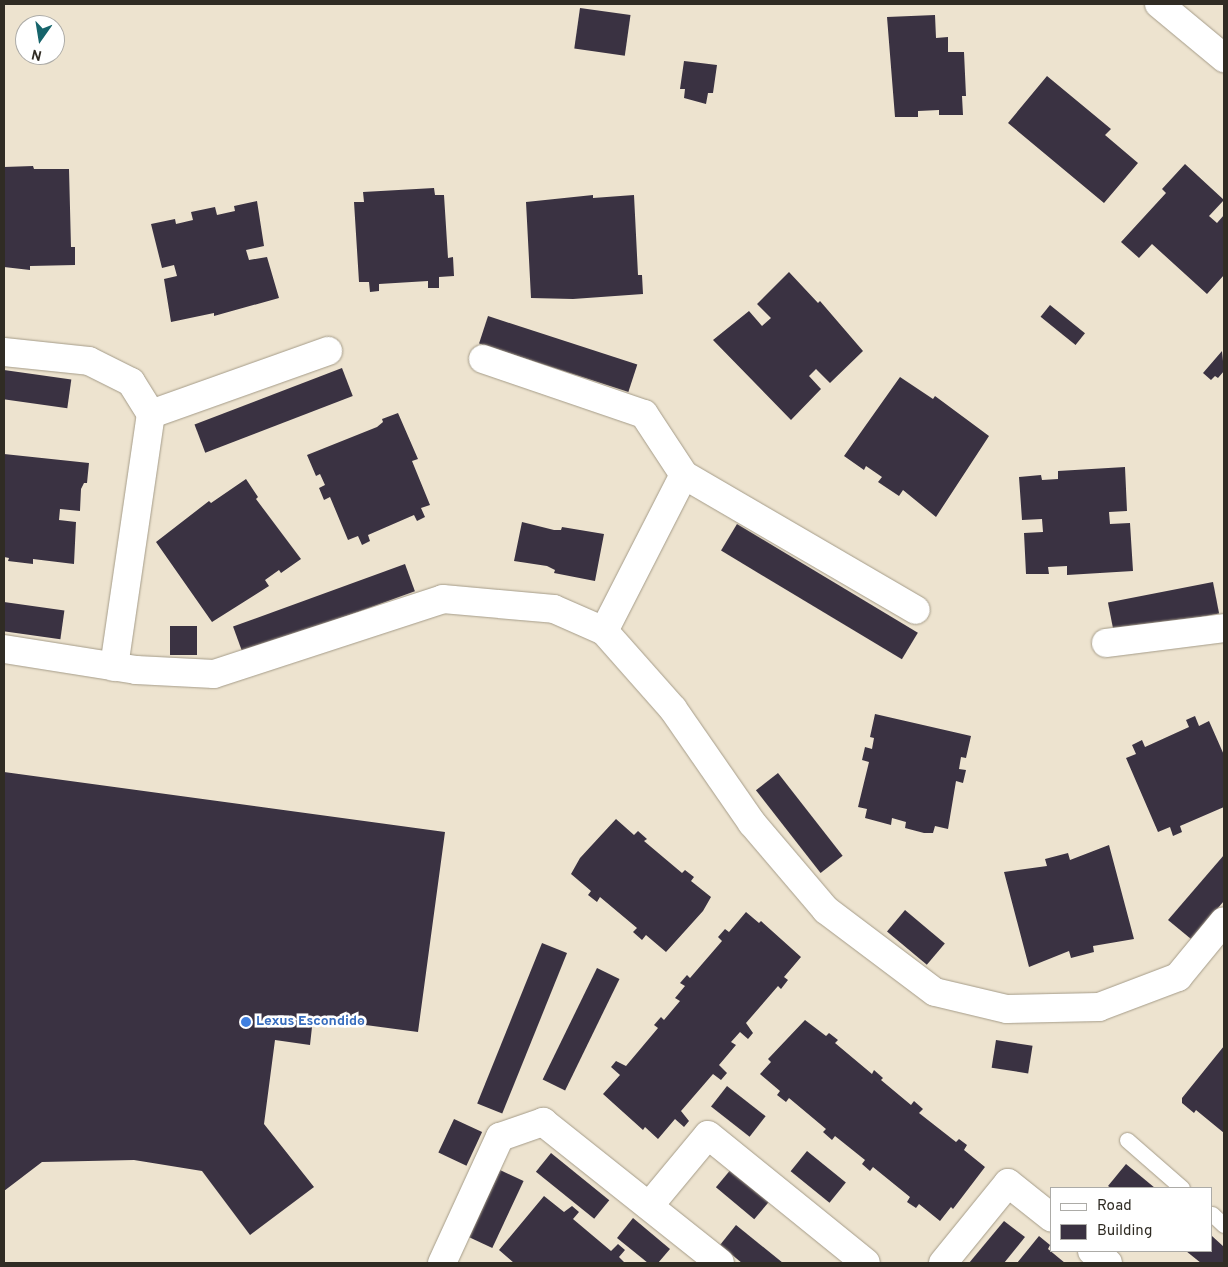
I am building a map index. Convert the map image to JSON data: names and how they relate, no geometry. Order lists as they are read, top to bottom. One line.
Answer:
{"places":["Lexus Escondido"],"legend":["Road","Building"],"north":"bottom"}
